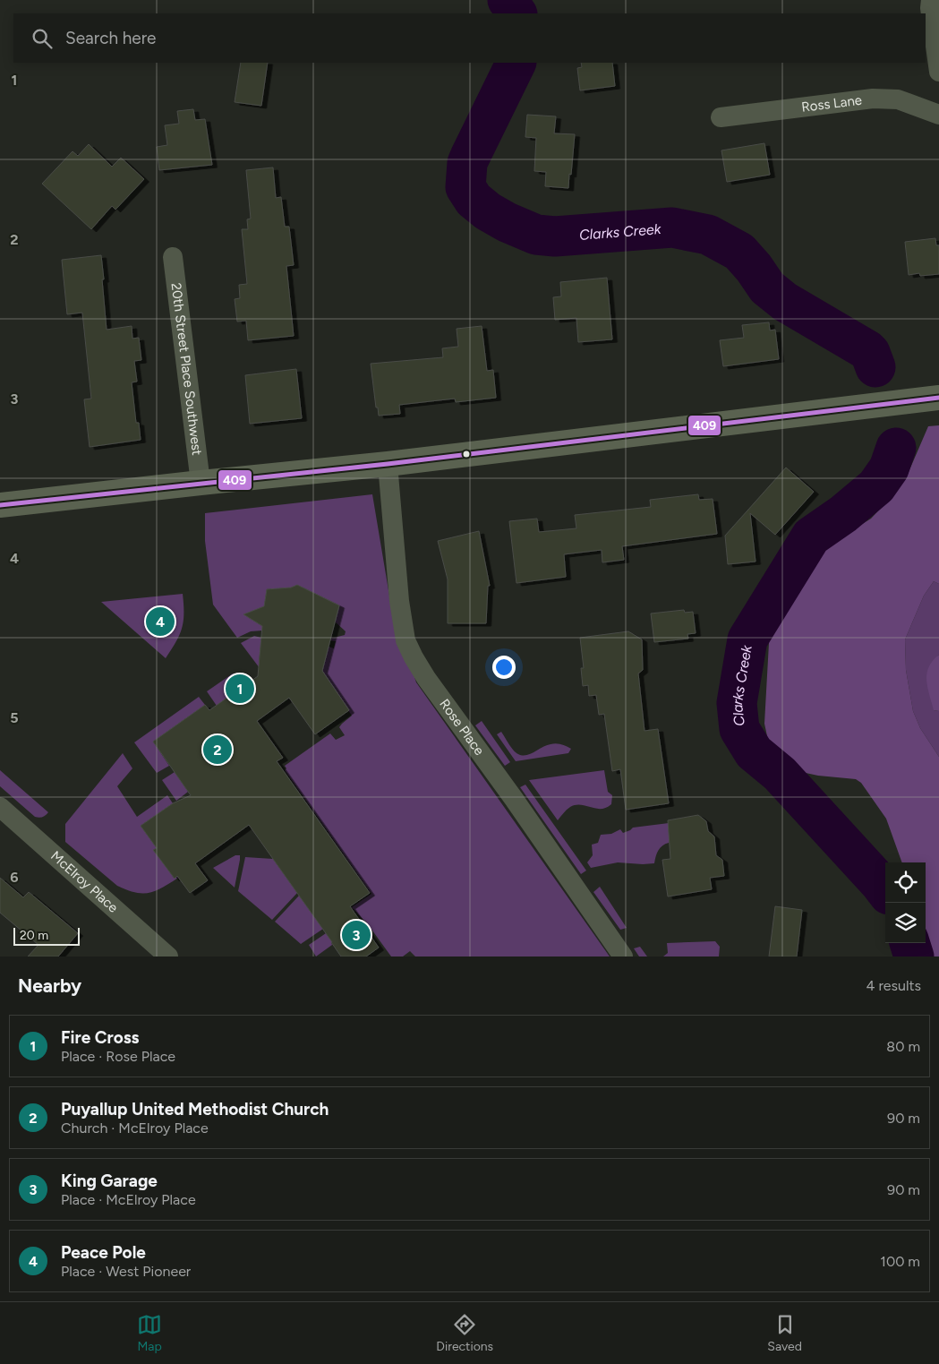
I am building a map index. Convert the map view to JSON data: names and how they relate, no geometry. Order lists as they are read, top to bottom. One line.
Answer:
{"streets":{"street":["Ross Lane","20th Street Place Southwest","Rose Place","McElroy Place"]},"water":["Clarks Creek"],"lines":["transit line 409"],"scale_bar":"20 m","page":{"search":"Search here","pins":["4","1","2","3"],"scale":"20 m","heading":["Nearby","4 results"],"list":[{"mark":"1","name":"Fire Cross","note":"Place · Rose Place","value":"80 m"},{"mark":"2","name":"Puyallup United Methodist Church","note":"Church · McElroy Place","value":"90 m"},{"mark":"3","name":"King Garage","note":"Place · McElroy Place","value":"90 m"},{"mark":"4","name":"Peace Pole","note":"Place · West Pioneer","value":"100 m"}],"nav":["Map","Directions","Saved"]},"grid":{"rows":["1","2","3","4","5","6"]}}
